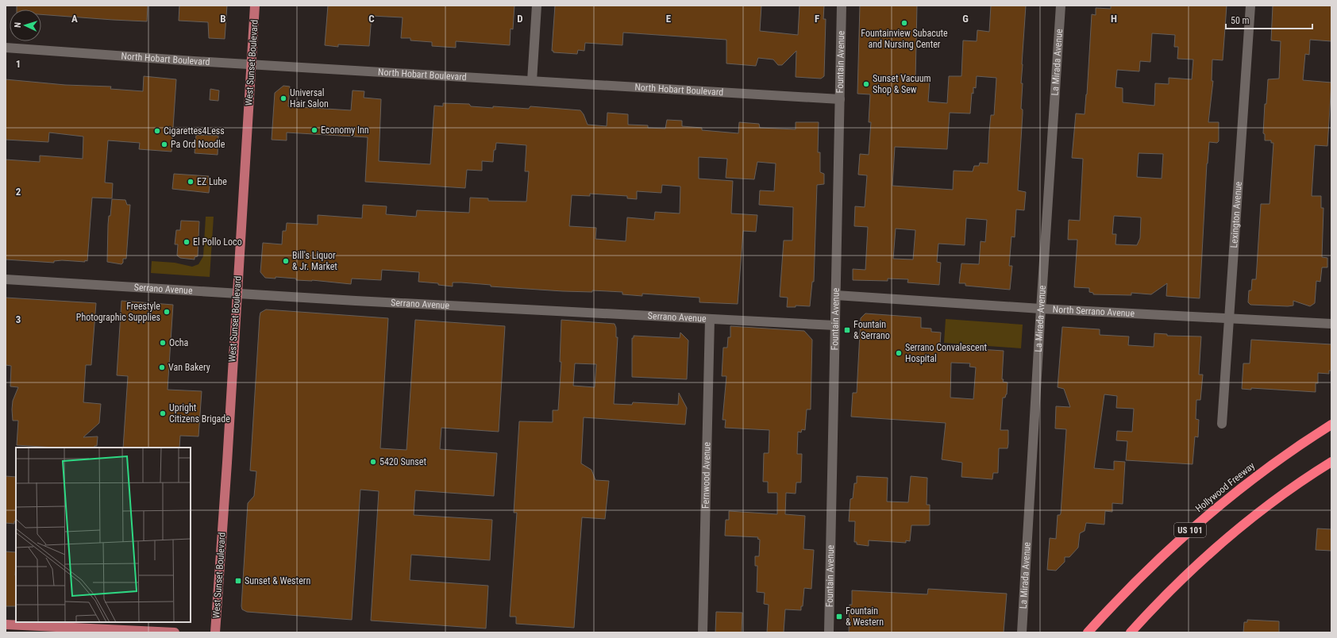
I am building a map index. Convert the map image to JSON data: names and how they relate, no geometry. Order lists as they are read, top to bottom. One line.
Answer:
{"streets":{"highway":["Hollywood Freeway","US 101"],"main road":["West Sunset Boulevard"],"street":["North Hobart Boulevard","Fountain Avenue","La Mirada Avenue","Lexington Avenue","Serrano Avenue","North Serrano Avenue","Fernwood Avenue"]},"crossings":[["North Hobart Boulevard","Fountain Avenue"],["North Hobart Boulevard","West Sunset Boulevard"],["Fountain Avenue","Serrano Avenue"],["Fountain Avenue","North Serrano Avenue"],["West Sunset Boulevard","Serrano Avenue"],["La Mirada Avenue","North Serrano Avenue"],["Lexington Avenue","North Serrano Avenue"],["Serrano Avenue","Fernwood Avenue"]],"places":{"other":["Fountainview Subacute and Nursing Center","Sunset Vacuum Shop & Sew","Universal Hair Salon","Economy Inn","Cigarettes4Less","Pa Ord Noodle","EZ Lube","El Pollo Loco","Bill's Liquor & Jr. Market","Freestyle Photographic Supplies","Ocha","Serrano Convalescent Hospital","Van Bakery","Upright Citizens Brigade","5420 Sunset"],"transit":["Fountain & Serrano","Sunset & Western","Fountain & Western"]},"scale_bar":"50 m","north":"left","grid":{"columns":["A","B","C","D","E","F","G","H"],"rows":["1","2","3"]}}
